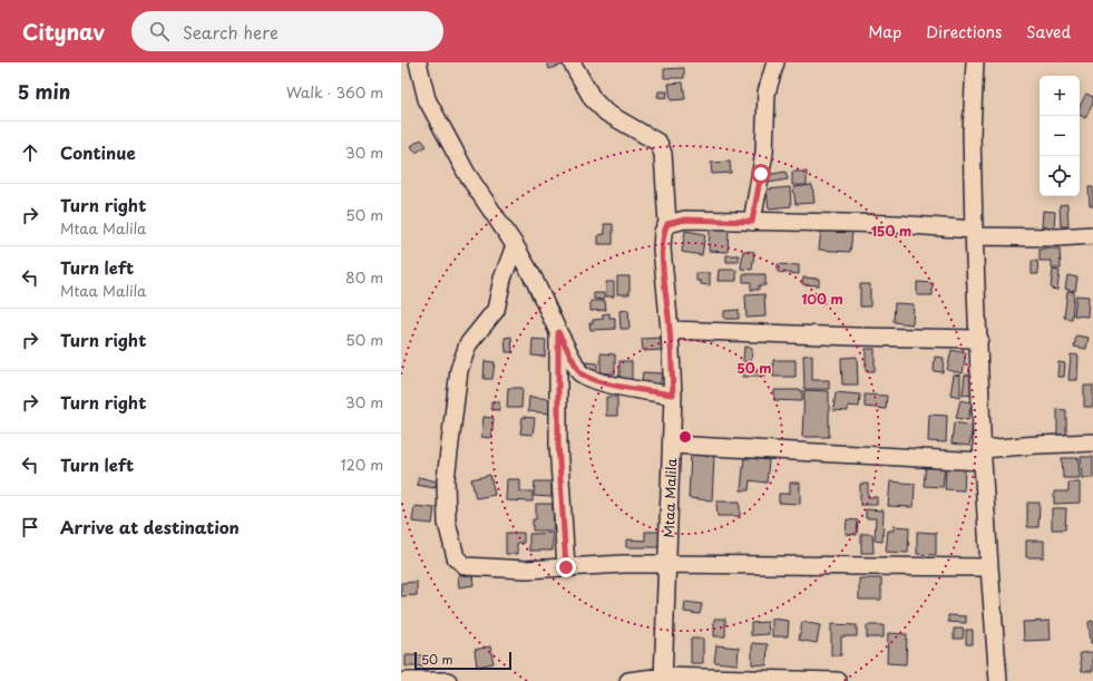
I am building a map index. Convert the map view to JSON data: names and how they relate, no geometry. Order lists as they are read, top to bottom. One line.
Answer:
{"streets":{"street":["Mtaa Malila"]},"scale_bar":"50 m","page":{"header":"Citynav","search":"Search here","nav":["Map","Directions","Saved"],"heading":["5 min","Walk · 360 m"],"map_buttons":["+","−"],"list":[["Continue","30 m"],["Turn right","Mtaa Malila","50 m"],["Turn left","Mtaa Malila","80 m"],["Turn right","50 m"],["Turn right","30 m"],["Turn left","120 m"],"Arrive at destination"],"scale":"50 m"},"rings":["150 m","100 m","50 m"]}
